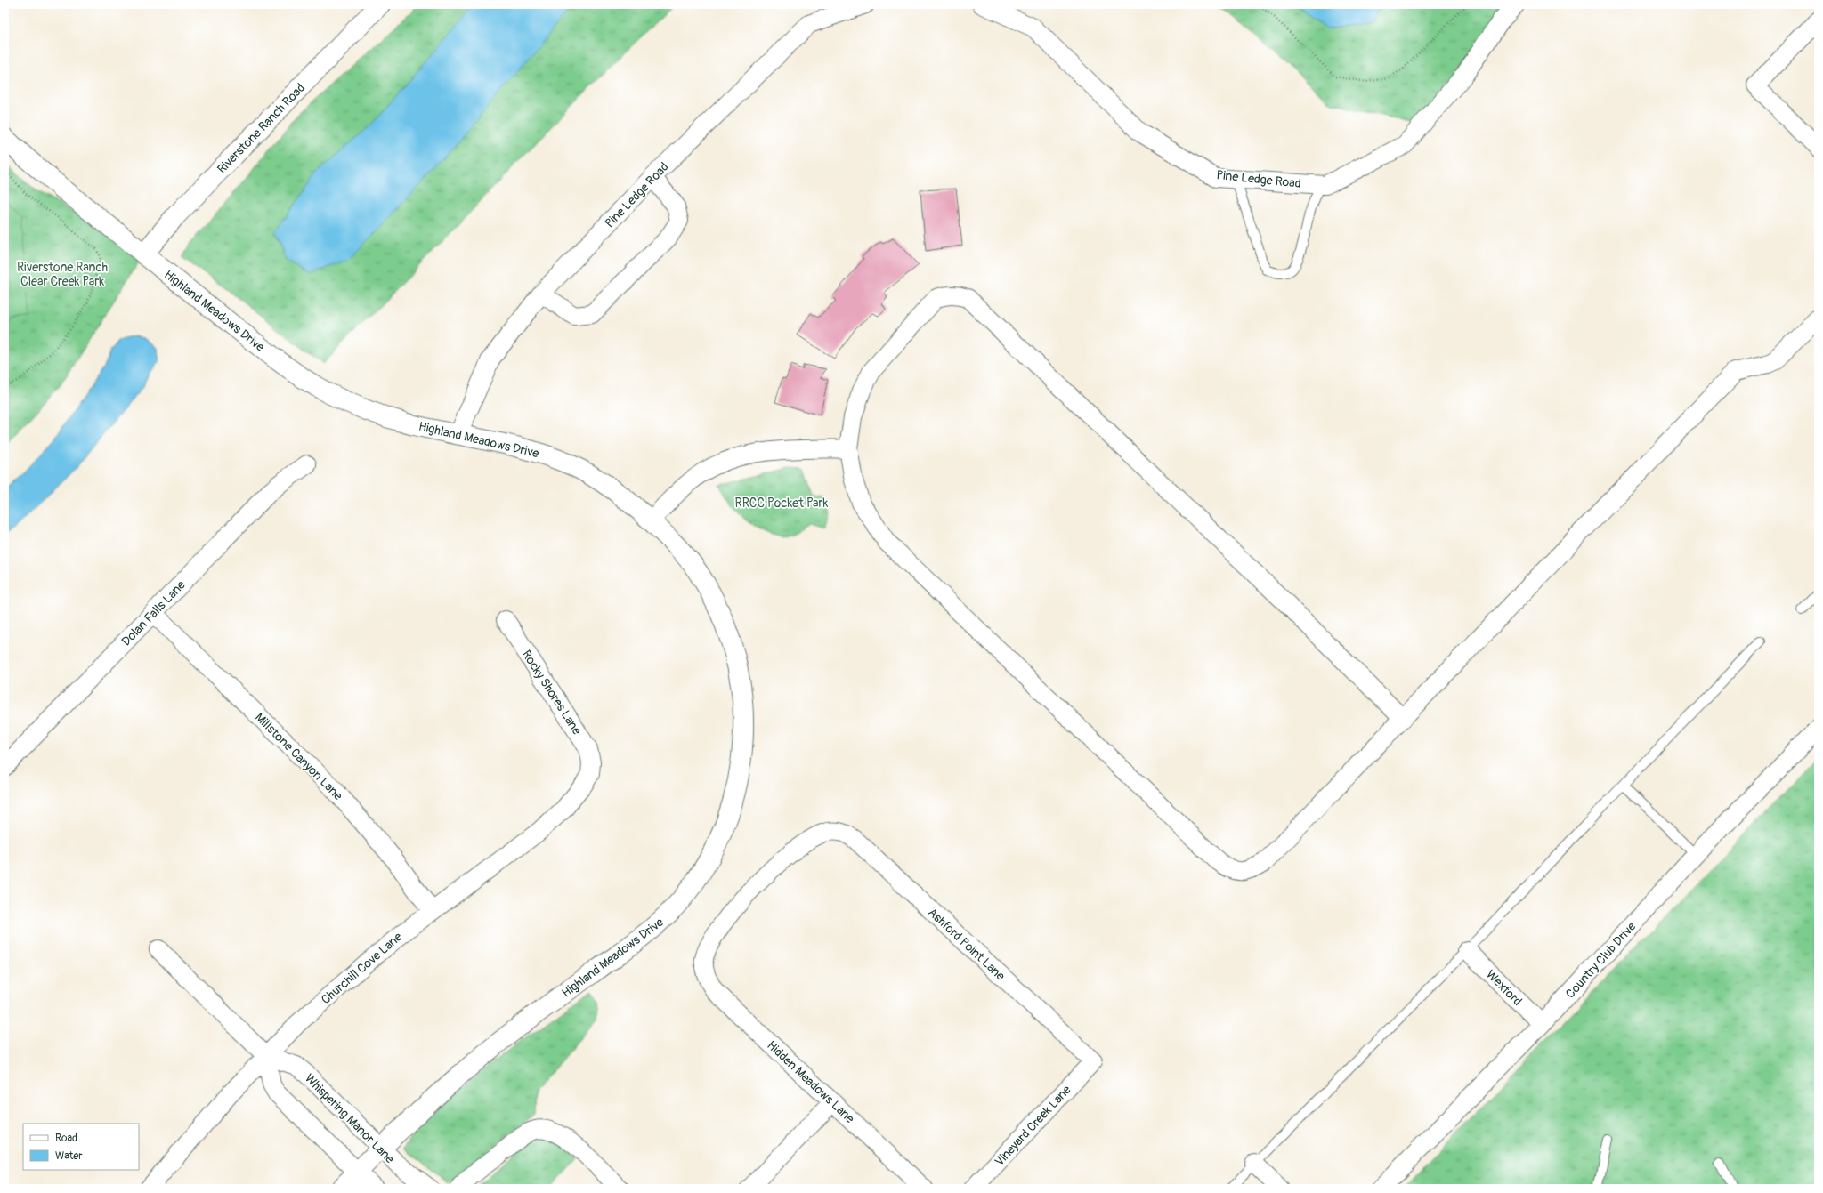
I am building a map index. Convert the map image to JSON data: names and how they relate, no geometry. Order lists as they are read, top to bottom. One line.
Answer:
{"streets":{"street":["Riverstone Ranch Road","Pine Ledge Road","Highland Meadows Drive","Dolan Falls Lane","Rocky Shores Lane","Millstone Canyon Lane","Ashford Point Lane","Country Club Drive","Churchill Cove Lane","Wexford","Hidden Meadows Lane","Whispering Manor Lane","Vineyard Creek Lane"]},"crossings":[["Riverstone Ranch Road","Highland Meadows Drive"],["Pine Ledge Road","Highland Meadows Drive"],["Highland Meadows Drive","Whispering Manor Lane"],["Dolan Falls Lane","Millstone Canyon Lane"],["Rocky Shores Lane","Churchill Cove Lane"],["Millstone Canyon Lane","Churchill Cove Lane"],["Ashford Point Lane","Hidden Meadows Lane"],["Ashford Point Lane","Vineyard Creek Lane"],["Country Club Drive","Wexford"],["Churchill Cove Lane","Whispering Manor Lane"]],"parks":["Riverstone Ranch Clear Creek Park","RRCC Pocket Park"],"legend":["Road","Water"]}
